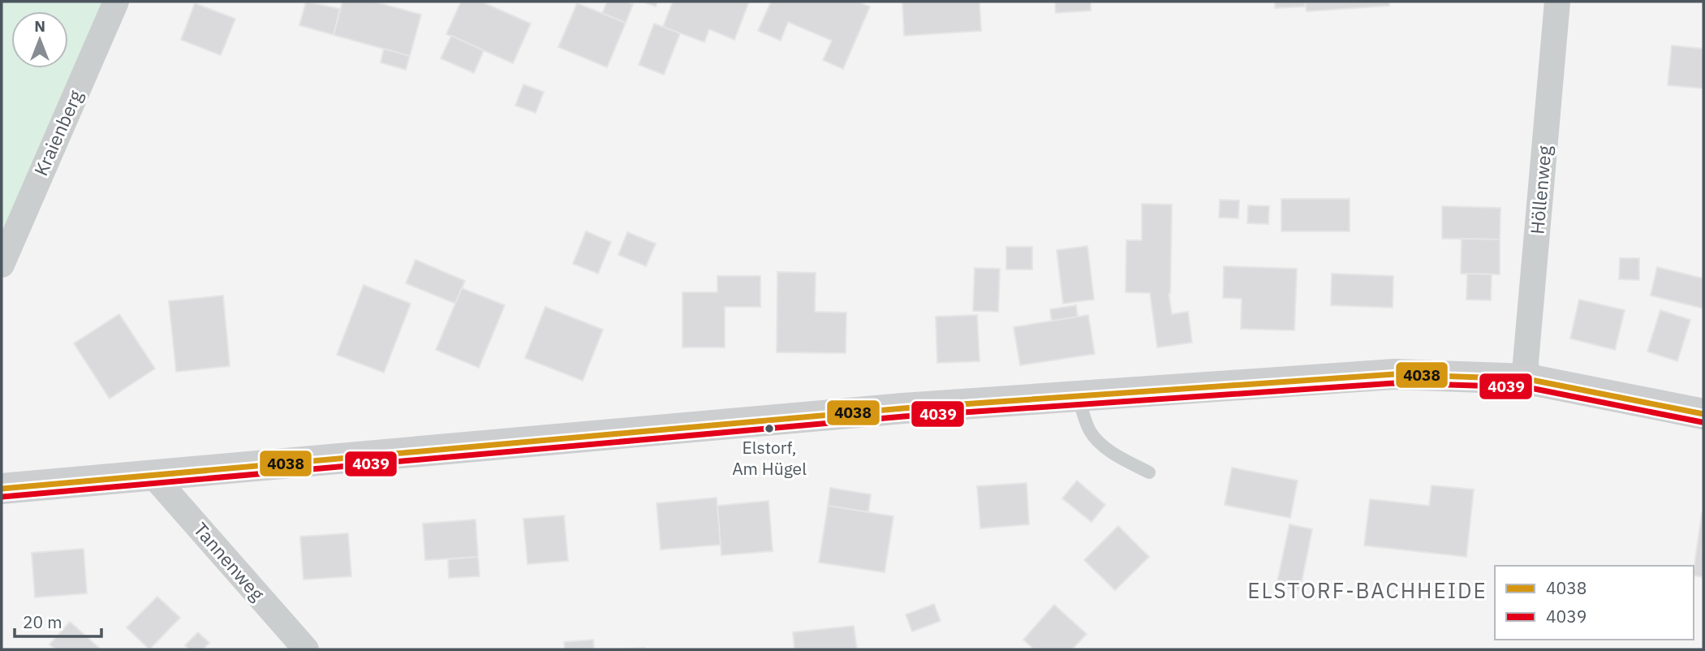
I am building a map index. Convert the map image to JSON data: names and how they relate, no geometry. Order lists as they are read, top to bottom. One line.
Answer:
{"streets":{"street":["Kraienberg","Höllenweg","Tannenweg"]},"districts":["ELSTORF-BACHHEIDE"],"places":["Elstorf, Am Hügel"],"lines":["transit line 4038","transit line 4039"],"legend":["4038","4039"],"scale_bar":"20 m","north":"top"}
